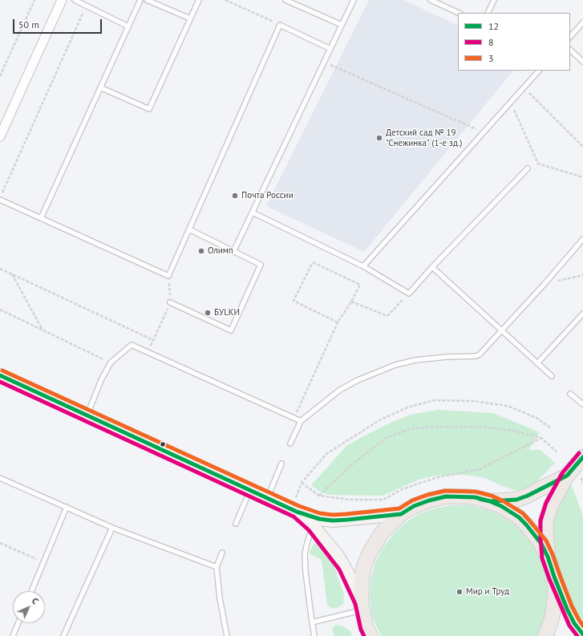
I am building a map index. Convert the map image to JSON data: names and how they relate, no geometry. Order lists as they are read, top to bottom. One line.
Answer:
{"places":["Детский сад № 19 \"Снежинка\" (1-е зд.)","Почта России","Олимп","БУLКИ","Мир и Труд"],"lines":["transit line 3","transit line 12","transit line 8"],"legend":["12","8","3"],"scale_bar":"50 m","north":"top right"}
